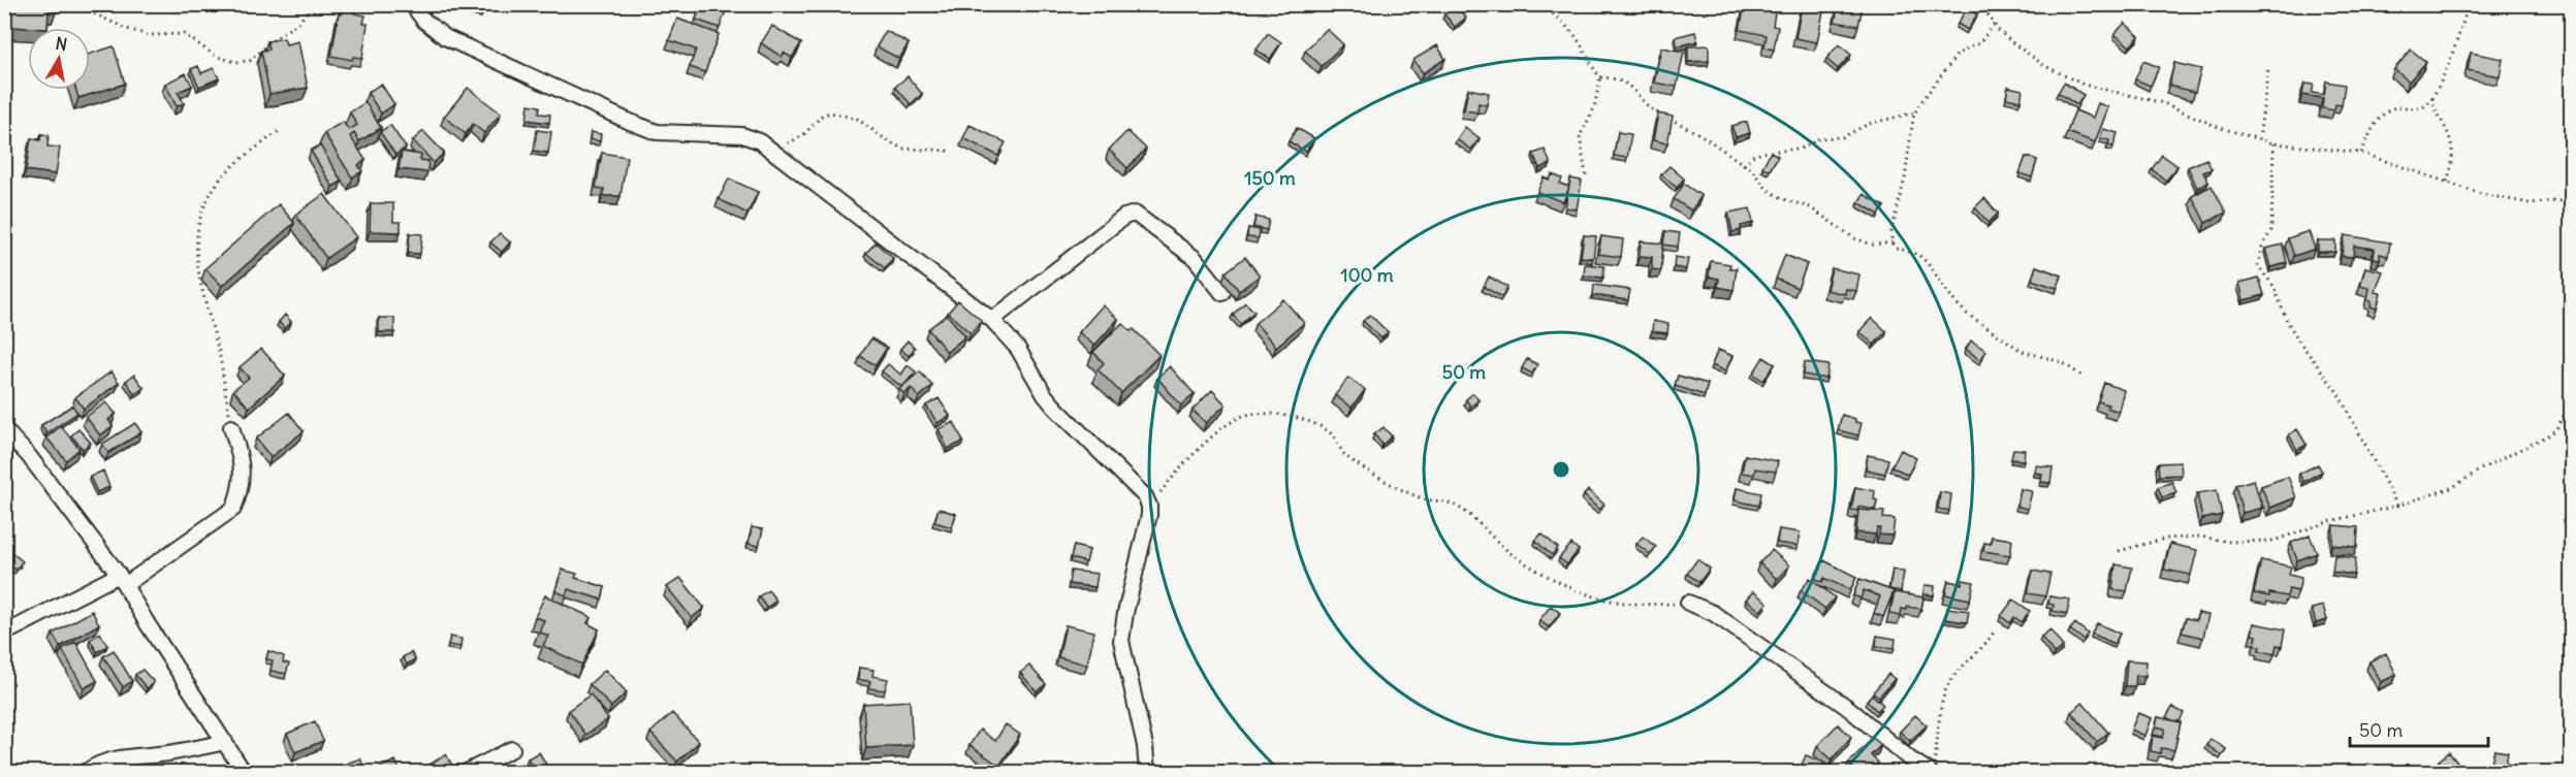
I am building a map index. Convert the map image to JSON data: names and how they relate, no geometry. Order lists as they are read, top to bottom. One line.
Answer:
{"scale_bar":"50 m","north":"top","rings":["150 m","100 m","50 m"]}
